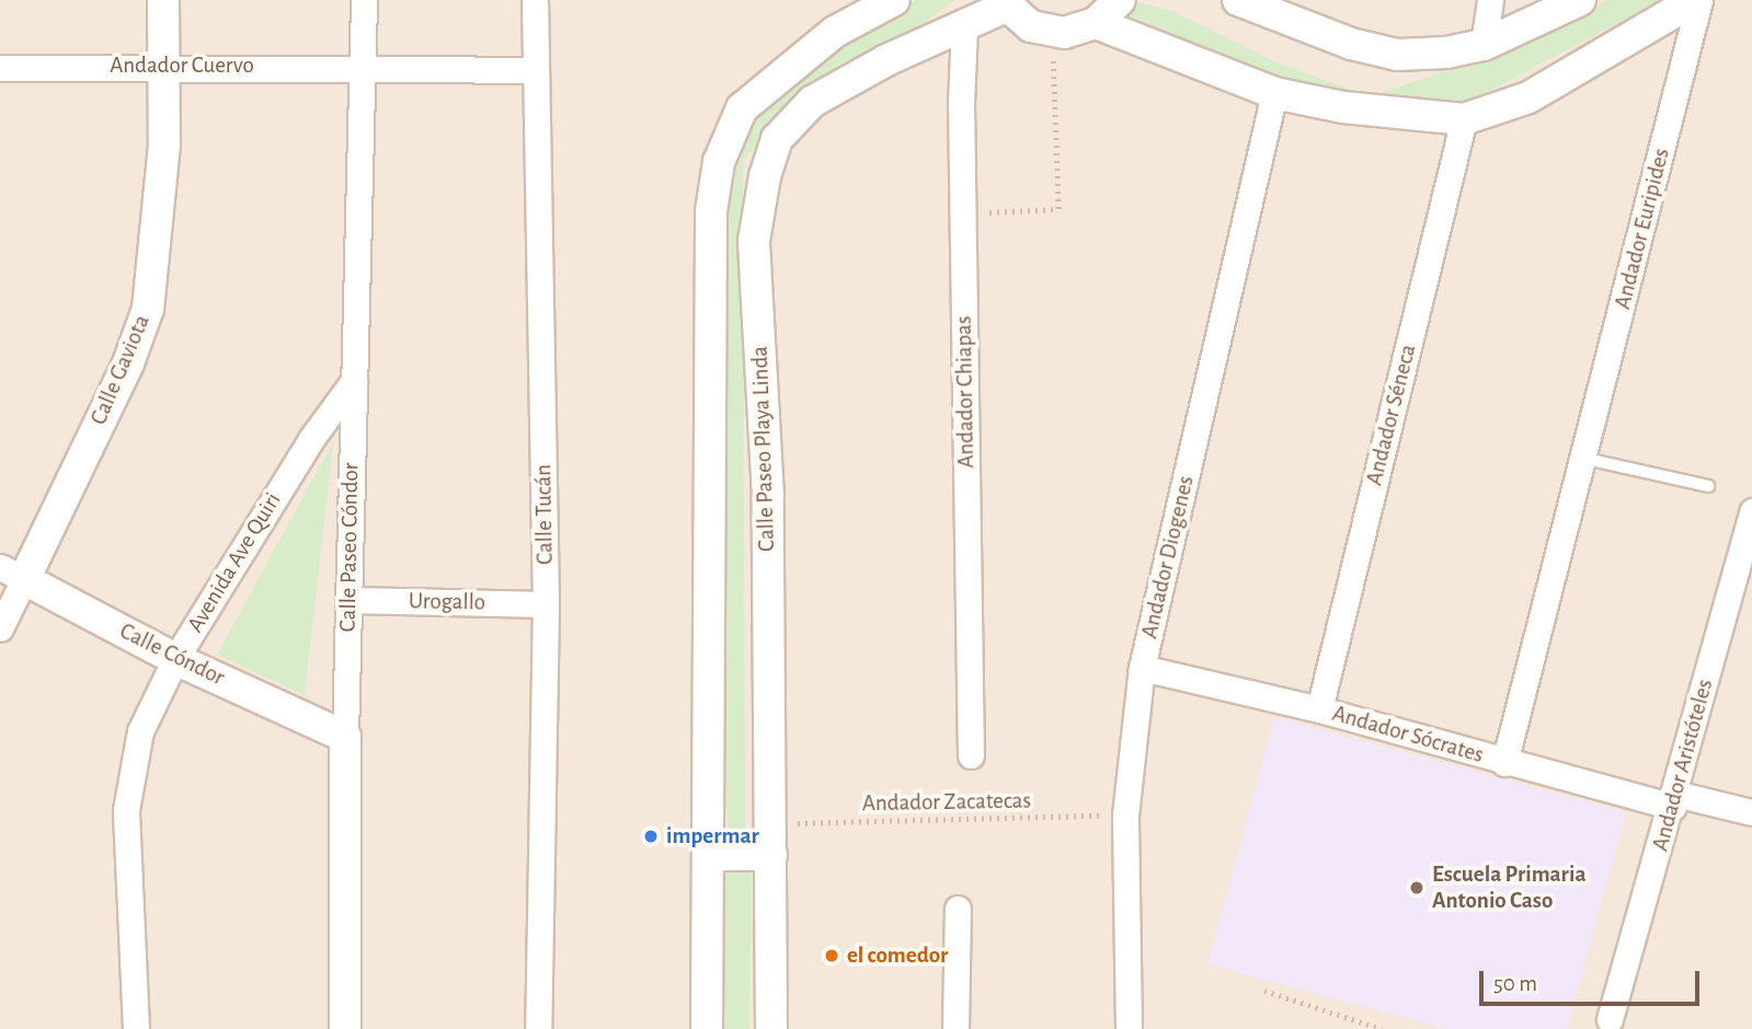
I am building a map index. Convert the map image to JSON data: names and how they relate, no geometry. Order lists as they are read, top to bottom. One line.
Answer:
{"streets":{"street":["Andador Cuervo","Andador Euripides","Calle Gaviota","Andador Chiapas","Andador Séneca","Calle Paseo Playa Linda","Calle Tucán","Calle Paseo Cóndor","Andador Diogenes","Avenida Ave Quiri","Urogallo","Calle Cóndor","Andador Sócrates","Andador Aristóteles"],"path":["Andador Zacatecas"]},"crossings":[["Andador Cuervo","Calle Gaviota"],["Andador Cuervo","Calle Tucán"],["Andador Cuervo","Calle Paseo Cóndor"],["Andador Euripides","Andador Sócrates"],["Calle Gaviota","Calle Cóndor"],["Andador Chiapas","Calle Paseo Playa Linda"],["Andador Séneca","Andador Sócrates"],["Calle Paseo Playa Linda","Andador Zacatecas"],["Calle Tucán","Urogallo"],["Calle Paseo Cóndor","Avenida Ave Quiri"],["Calle Paseo Cóndor","Urogallo"],["Calle Paseo Cóndor","Calle Cóndor"],["Andador Diogenes","Andador Sócrates"],["Andador Diogenes","Andador Zacatecas"],["Avenida Ave Quiri","Calle Cóndor"],["Andador Sócrates","Andador Aristóteles"]],"places":["impermar","Escuela Primaria Antonio Caso","el comedor"],"scale_bar":"50 m"}
